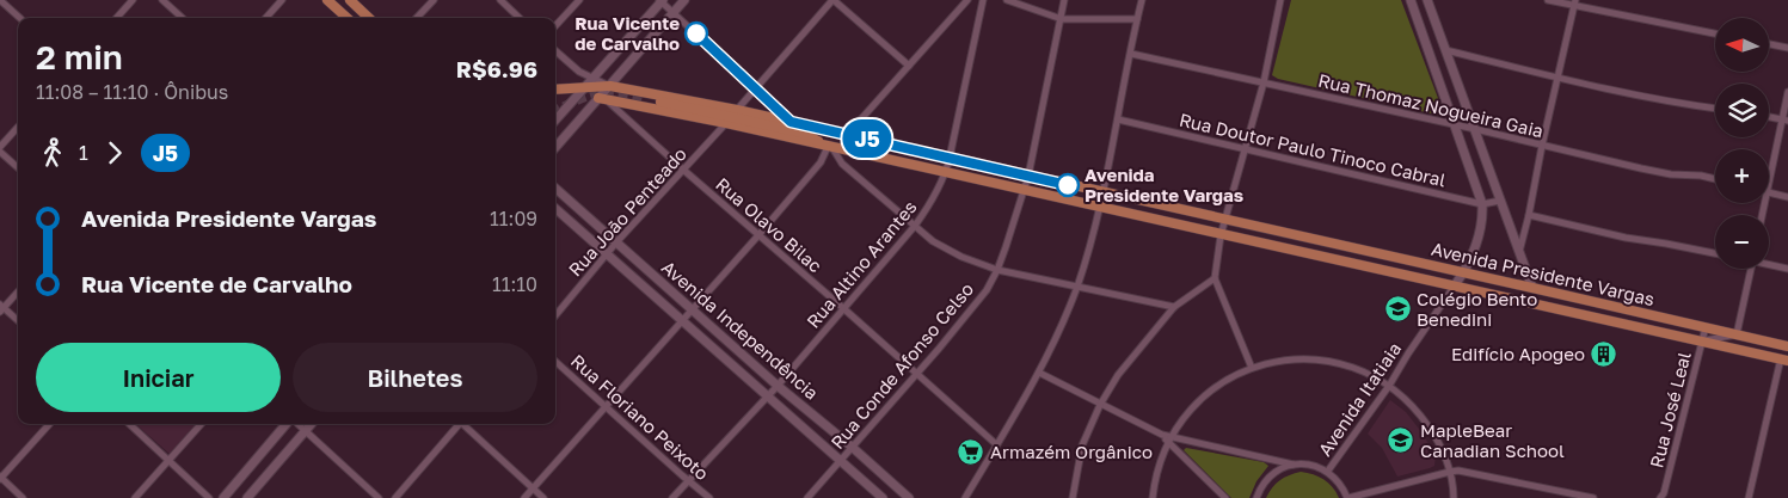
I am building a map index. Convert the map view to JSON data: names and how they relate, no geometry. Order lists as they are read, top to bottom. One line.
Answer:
{"streets":{"main road":["Avenida Presidente Vargas","Avenida Independência"],"street":["Rua Thomaz Nogueira Gaia","Rua Doutor Paulo Tinoco Cabral","Rua João Penteado","Rua Olavo Bilac","Rua Altino Arantes","Rua Conde Afonso Celso","Avenida Itatiaia","Rua José Leal","Rua Floriano Peixoto"]},"crossings":[["Rua João Penteado","Rua Olavo Bilac"],["Rua João Penteado","Avenida Presidente Vargas"],["Rua João Penteado","Avenida Independência"],["Rua Olavo Bilac","Rua Altino Arantes"],["Rua Olavo Bilac","Avenida Presidente Vargas"],["Rua Olavo Bilac","Rua Conde Afonso Celso"],["Rua Altino Arantes","Avenida Presidente Vargas"],["Rua Altino Arantes","Avenida Independência"],["Rua Altino Arantes","Rua Floriano Peixoto"],["Avenida Presidente Vargas","Rua Conde Afonso Celso"],["Avenida Presidente Vargas","Avenida Itatiaia"],["Avenida Presidente Vargas","Rua José Leal"],["Avenida Independência","Rua Conde Afonso Celso"]],"places":{"other":["Rua Vicente de Carvalho","Avenida Presidente Vargas"],"school or university":["Colégio Bento Benedini","MapleBear Canadian School"],"building":["Edifício Apogeo"],"supermarket":["Armazém Orgânico"]},"lines":["bus line J5"],"north":"left","page":{"on_map":"J5","map_buttons":["+","−"],"heading":["2 min","11:08 – 11:10 · Ônibus","R$6.96"],"legs":["1","J5"],"list":[{"name":"Avenida Presidente Vargas","value":"11:09"},{"name":"Rua Vicente de Carvalho","value":"11:10"}],"buttons":["Iniciar","Bilhetes"]}}
